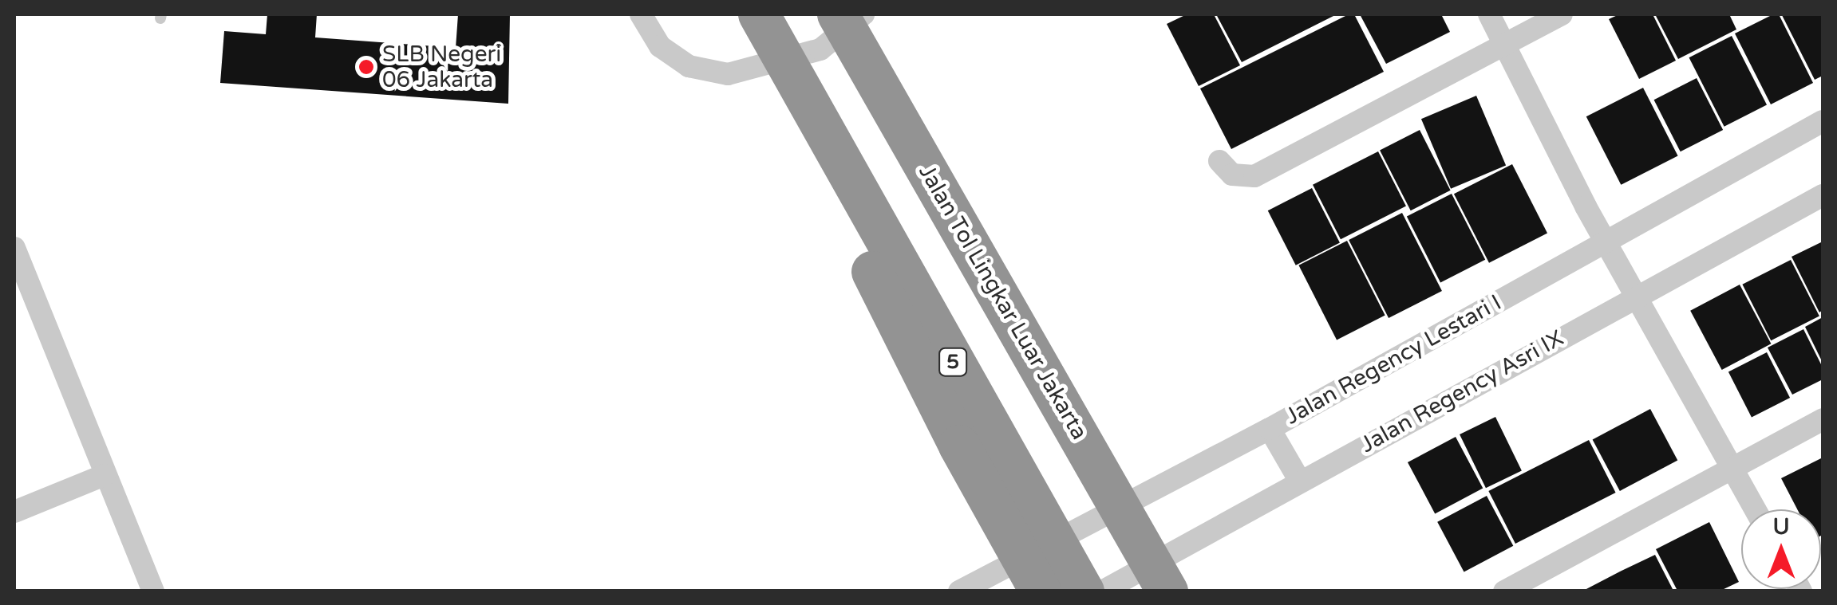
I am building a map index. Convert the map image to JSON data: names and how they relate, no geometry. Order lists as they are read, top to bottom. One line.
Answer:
{"streets":{"highway":["Jalan Tol Lingkar Luar Jakarta","5"],"street":["Jalan Regency Lestari I","Jalan Regency Asri IX"]},"places":["SLB Negeri 06 Jakarta"],"north":"top"}
